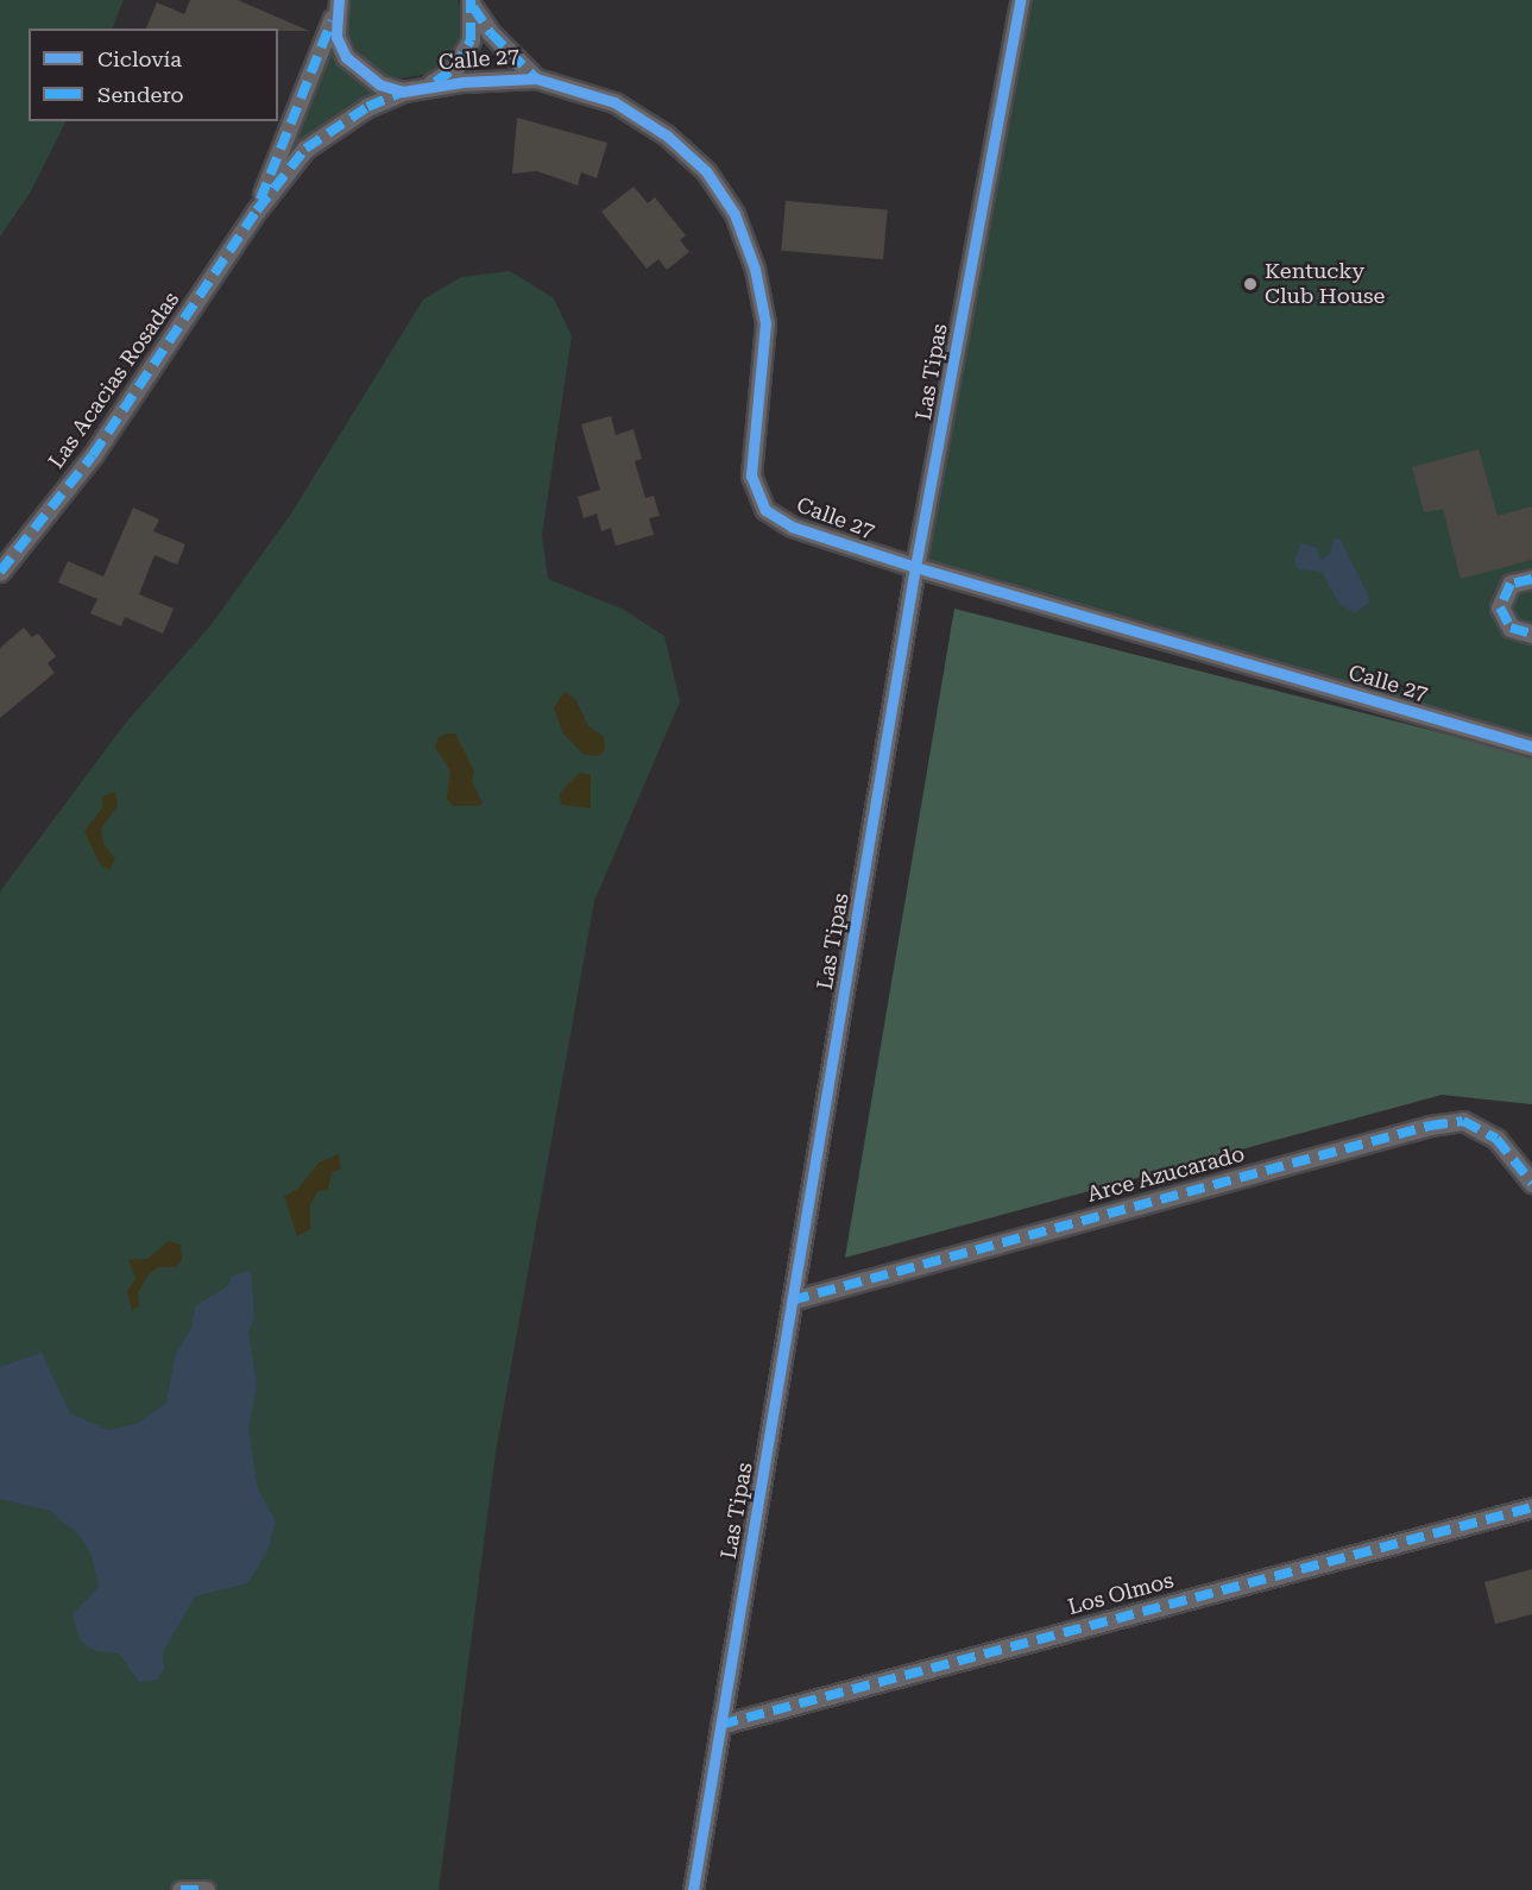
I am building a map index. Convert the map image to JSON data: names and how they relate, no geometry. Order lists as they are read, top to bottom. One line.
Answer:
{"streets":{"street":["Calle 27","Las Tipas","Las Acacias Rosadas","Arce Azucarado","Los Olmos"]},"crossings":[["Calle 27","Las Tipas"],["Calle 27","Las Acacias Rosadas"],["Las Tipas","Arce Azucarado"],["Las Tipas","Los Olmos"]],"places":["Kentucky Club House"],"legend":["Ciclovía","Sendero"]}
